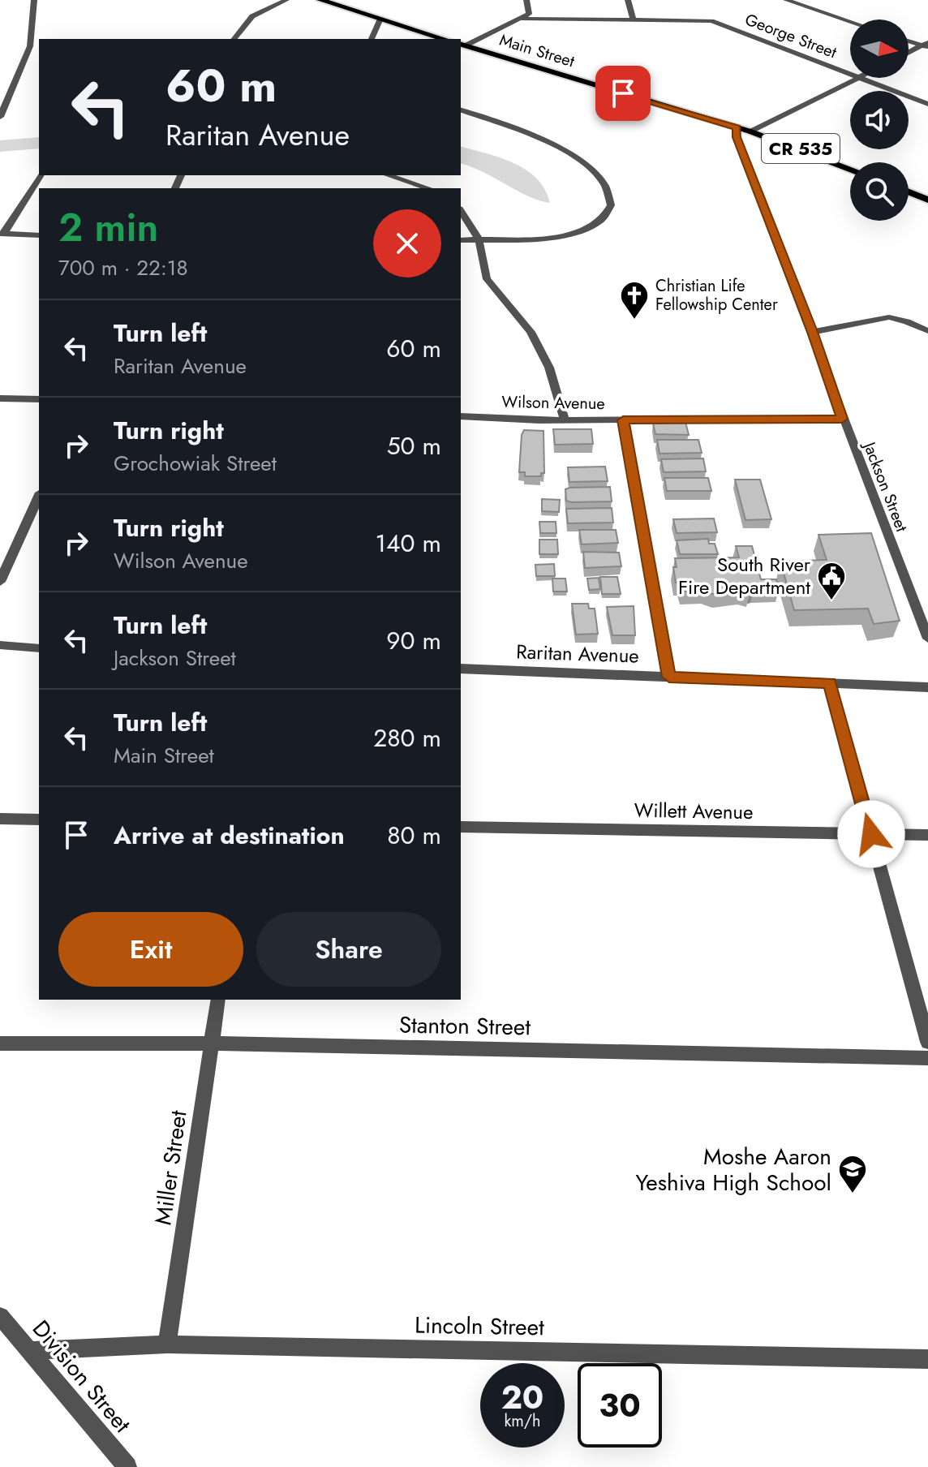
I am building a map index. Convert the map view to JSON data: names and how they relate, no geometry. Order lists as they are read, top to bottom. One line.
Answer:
{"streets":{"main road":["Main Street","CR 535"],"street":["George Street","Wilson Avenue","Jackson Street","Raritan Avenue","Willett Avenue","Stanton Street","Miller Street","Lincoln Street","Division Street"]},"crossings":[["Main Street","Jackson Street"],["Wilson Avenue","Jackson Street"],["Stanton Street","Miller Street"],["Miller Street","Lincoln Street"],["Lincoln Street","Division Street"]],"places":{"church":["Christian Life Fellowship Center"],"public building":["South River Fire Department"],"school or university":["Moshe Aaron Yeshiva High School"]},"north":"right","page":{"turn":["60 m","Raritan Avenue"],"heading":["2 min","700 m · 22:18"],"list":[{"name":"Turn left","note":"Raritan Avenue","value":"60 m"},{"name":"Turn right","note":"Grochowiak Street","value":"50 m"},{"name":"Turn right","note":"Wilson Avenue","value":"140 m"},{"name":"Turn left","note":"Jackson Street","value":"90 m"},{"name":"Turn left","note":"Main Street","value":"280 m"},{"name":"Arrive at destination","value":"80 m"}],"buttons":["Exit","Share"],"speed":"20 km/h","limit":"30"}}
